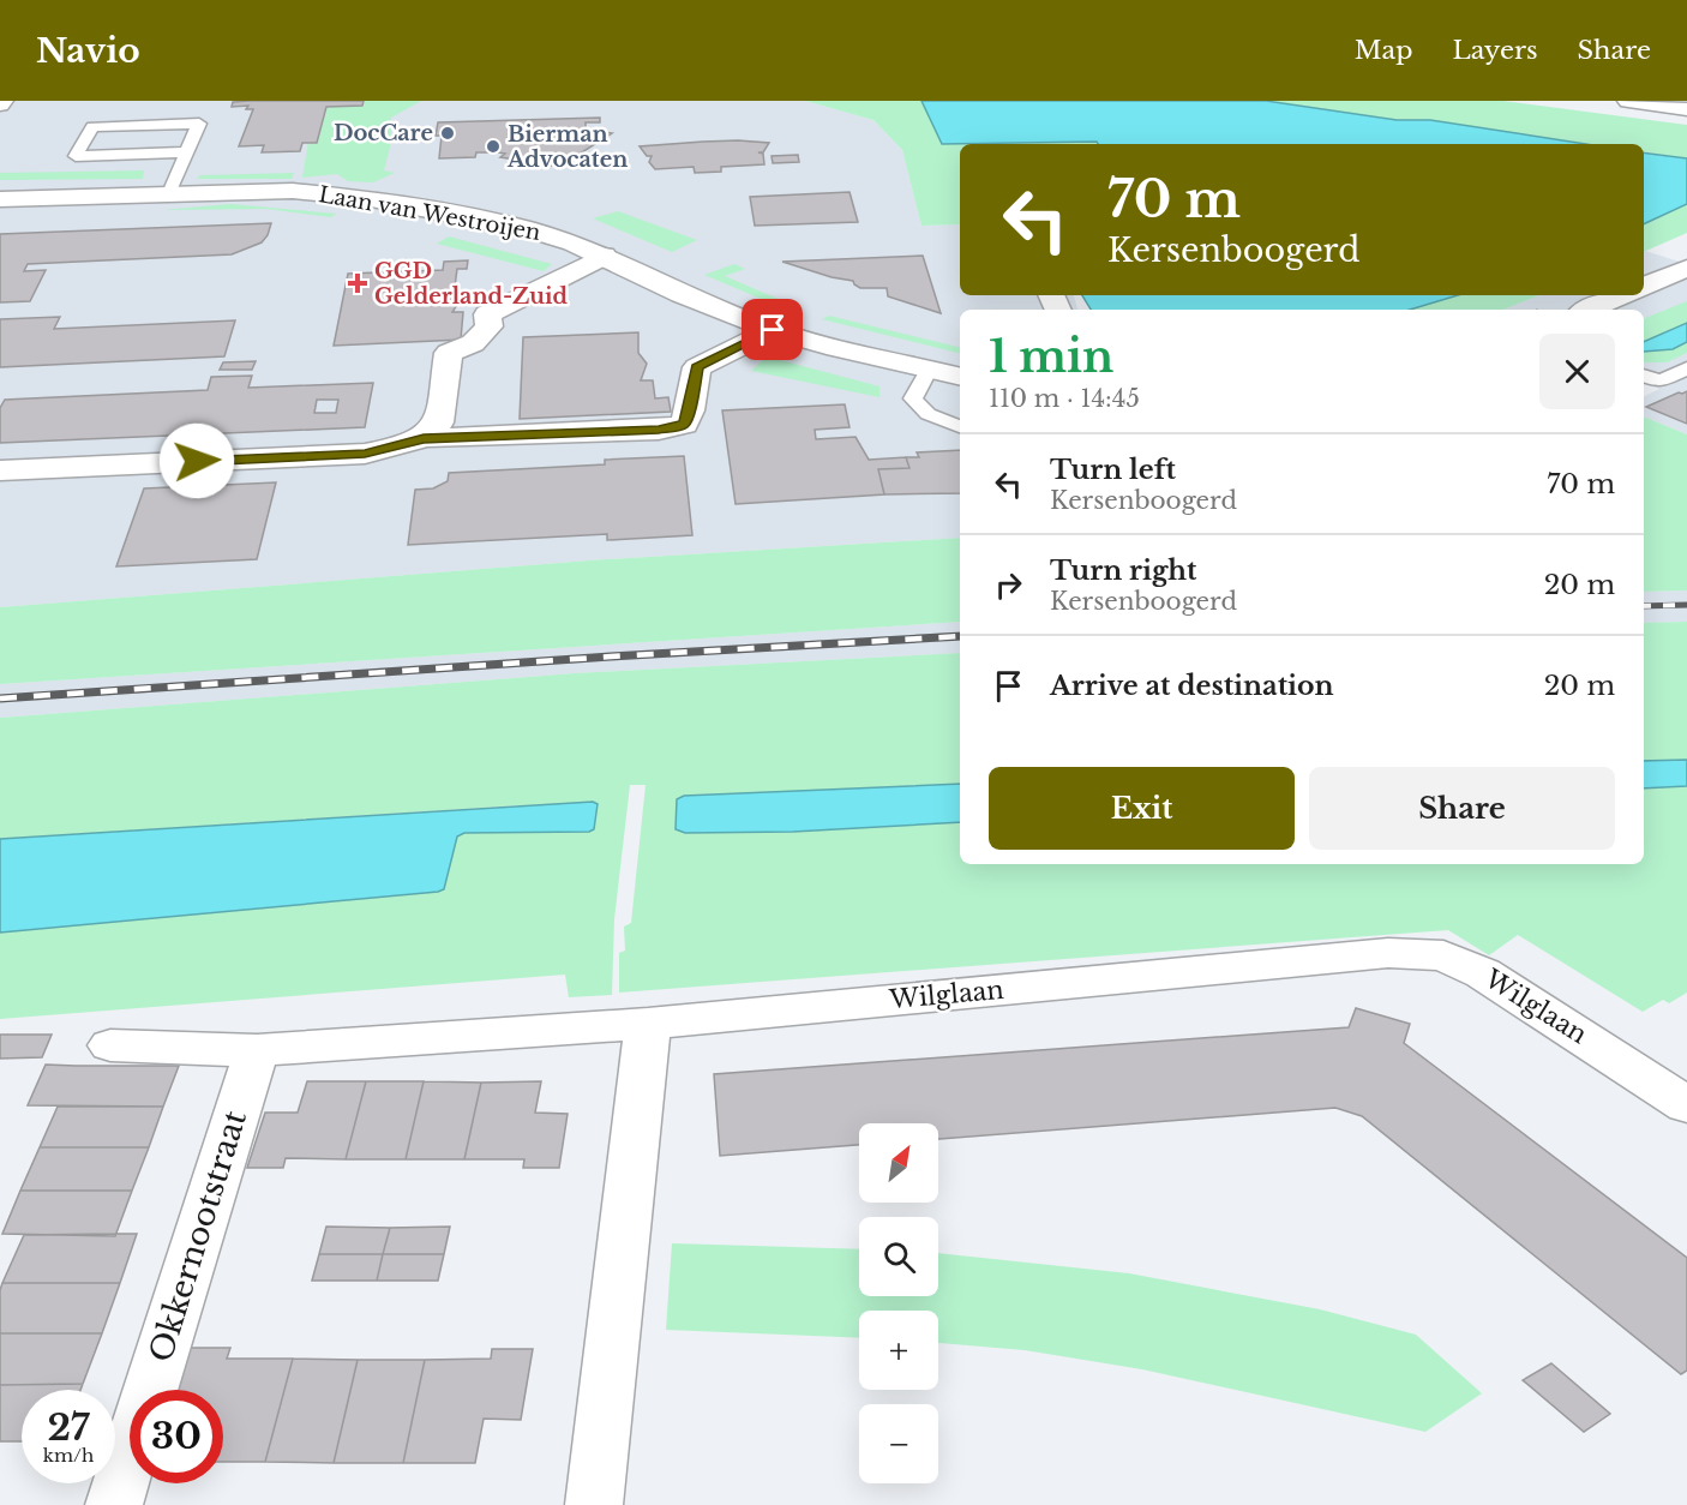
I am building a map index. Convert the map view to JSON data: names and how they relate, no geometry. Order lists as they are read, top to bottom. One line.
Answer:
{"streets":{"main road":["Laan van Westroijen","Wilglaan","Okkernootstraat"]},"places":{"other":["DocCare","Bierman Advocaten"],"health":["GGD Gelderland-Zuid"]},"north":"top right","page":{"header":"Navio","nav":["Map","Layers","Share"],"turn":["70 m","Kersenboogerd"],"heading":["1 min","110 m · 14:45"],"list":[{"name":"Turn left","note":"Kersenboogerd","value":"70 m"},{"name":"Turn right","note":"Kersenboogerd","value":"20 m"},{"name":"Arrive at destination","value":"20 m"}],"buttons":["Exit","Share"],"map_buttons":["+","−"],"speed":"27 km/h","limit":"30"}}
